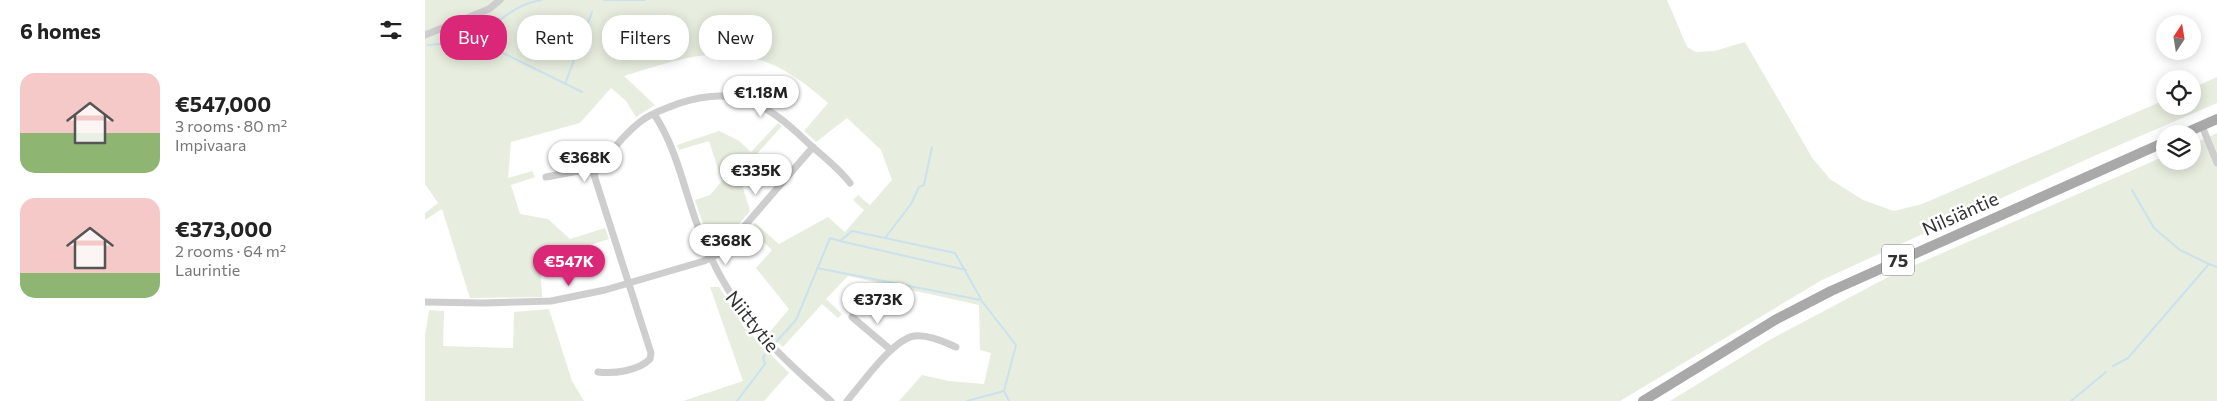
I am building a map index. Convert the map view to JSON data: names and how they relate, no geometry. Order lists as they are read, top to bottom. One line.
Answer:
{"streets":{"main road":["Nilsiäntie","75"],"street":["Niittytie"]},"north":"top","page":{"heading":"6 homes","chip":["Buy","Rent","Filters","New"],"list":[{"name":"€547,000","note":"3 rooms · 80 m² · Impivaara"},{"name":"€373,000","note":"2 rooms · 64 m² · Laurintie"}],"price":["€1.18M","€368K","€335K","€368K","€547K","€373K"]}}
